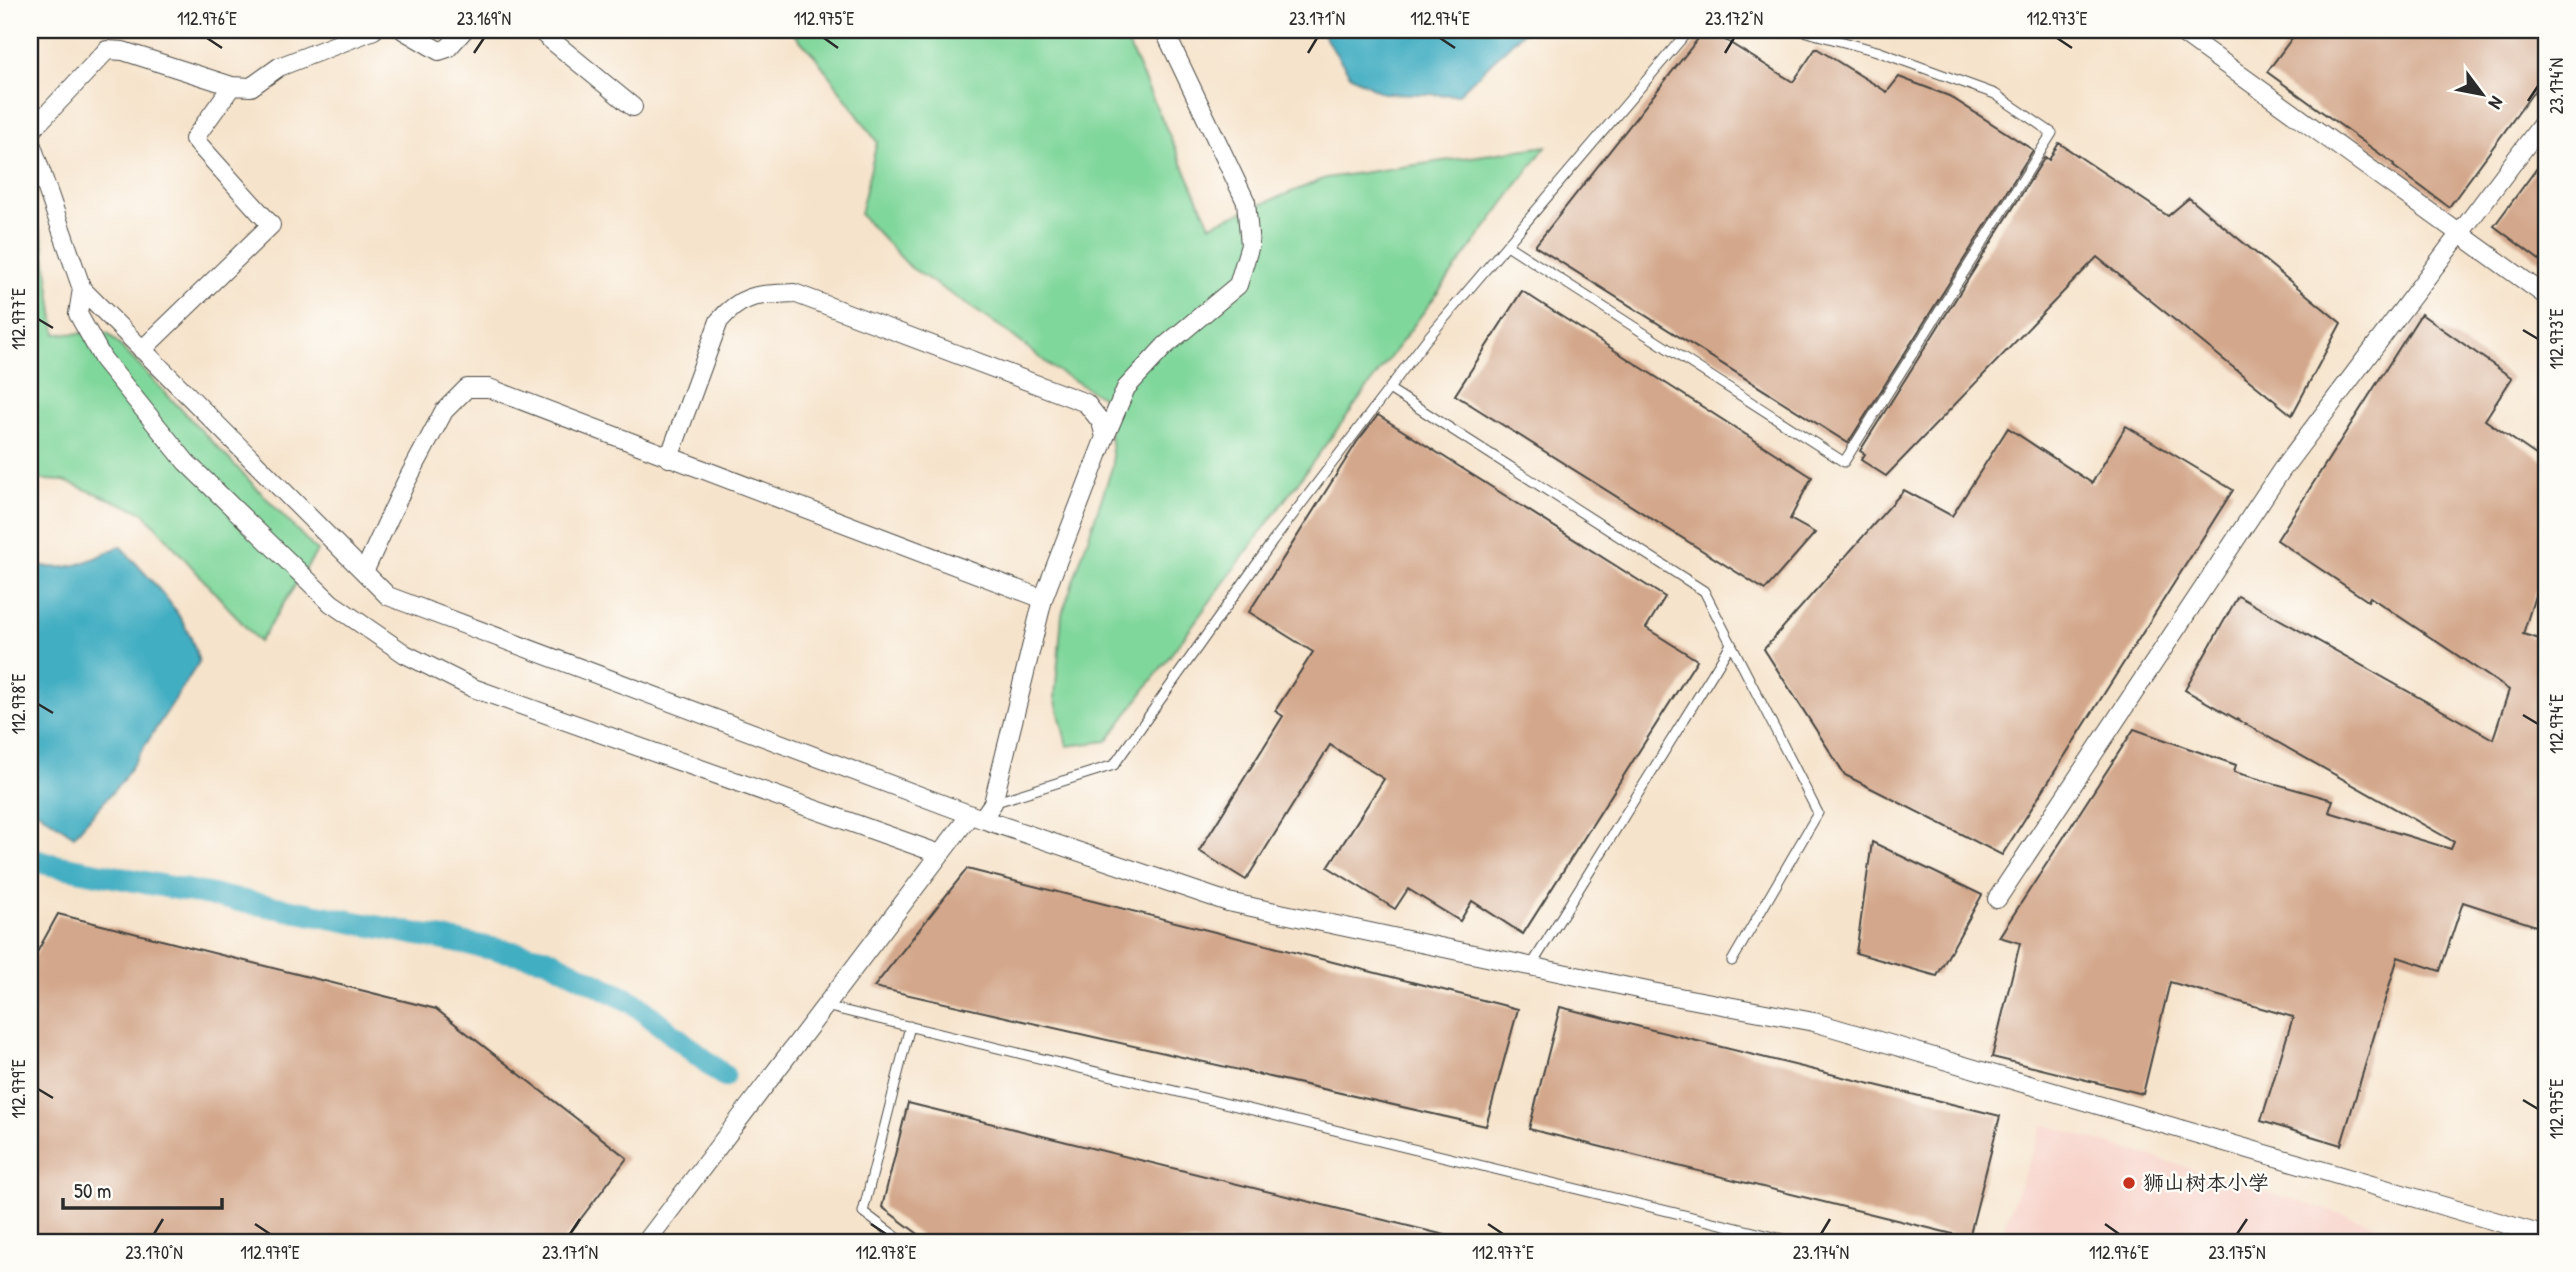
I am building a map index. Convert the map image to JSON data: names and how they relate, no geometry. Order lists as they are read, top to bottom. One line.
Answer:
{"places":["狮山树本小学"],"scale_bar":"50 m","north":"bottom right","coordinates":["112.976°E","23.169°N","112.975°E","23.171°N","112.974°E","23.172°N","112.973°E","23.174°N","112.977°E","112.978°E","112.979°E","23.170°N","23.175°N"]}
